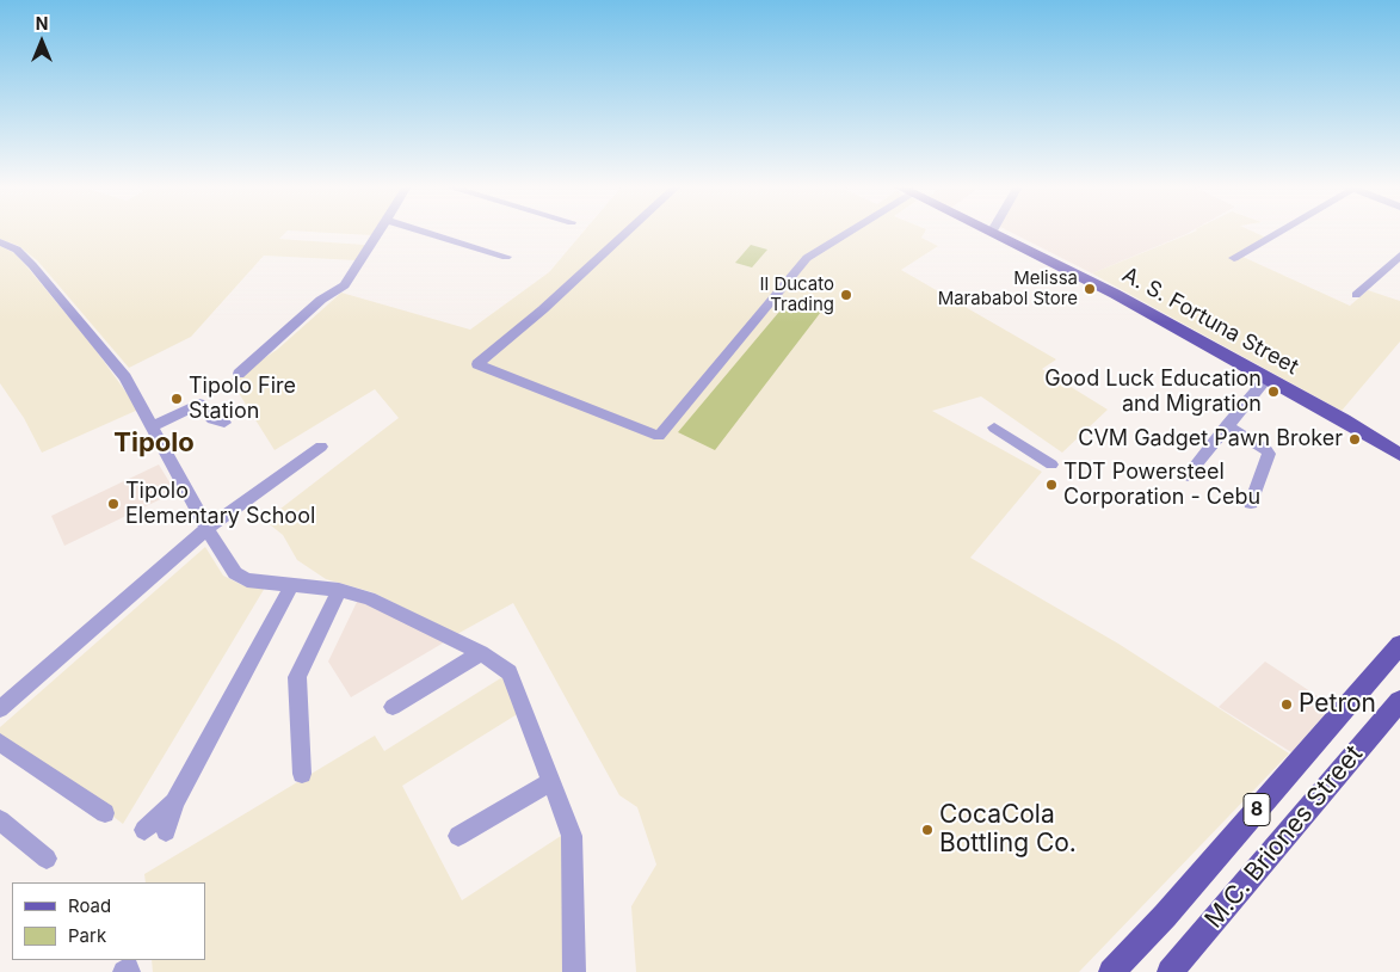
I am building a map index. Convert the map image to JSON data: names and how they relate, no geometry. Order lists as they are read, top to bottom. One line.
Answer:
{"streets":{"main road":["A. S. Fortuna Street","8","M.C. Briones Street"]},"districts":["Tipolo"],"places":["Melissa Marababol Store","Il Ducato Trading","Good Luck Education and Migration","Tipolo Fire Station","CVM Gadget Pawn Broker","TDT Powersteel Corporation - Cebu","Tipolo Elementary School","Petron","CocaCola Bottling Co."],"legend":["Road","Park"],"north":"top"}
